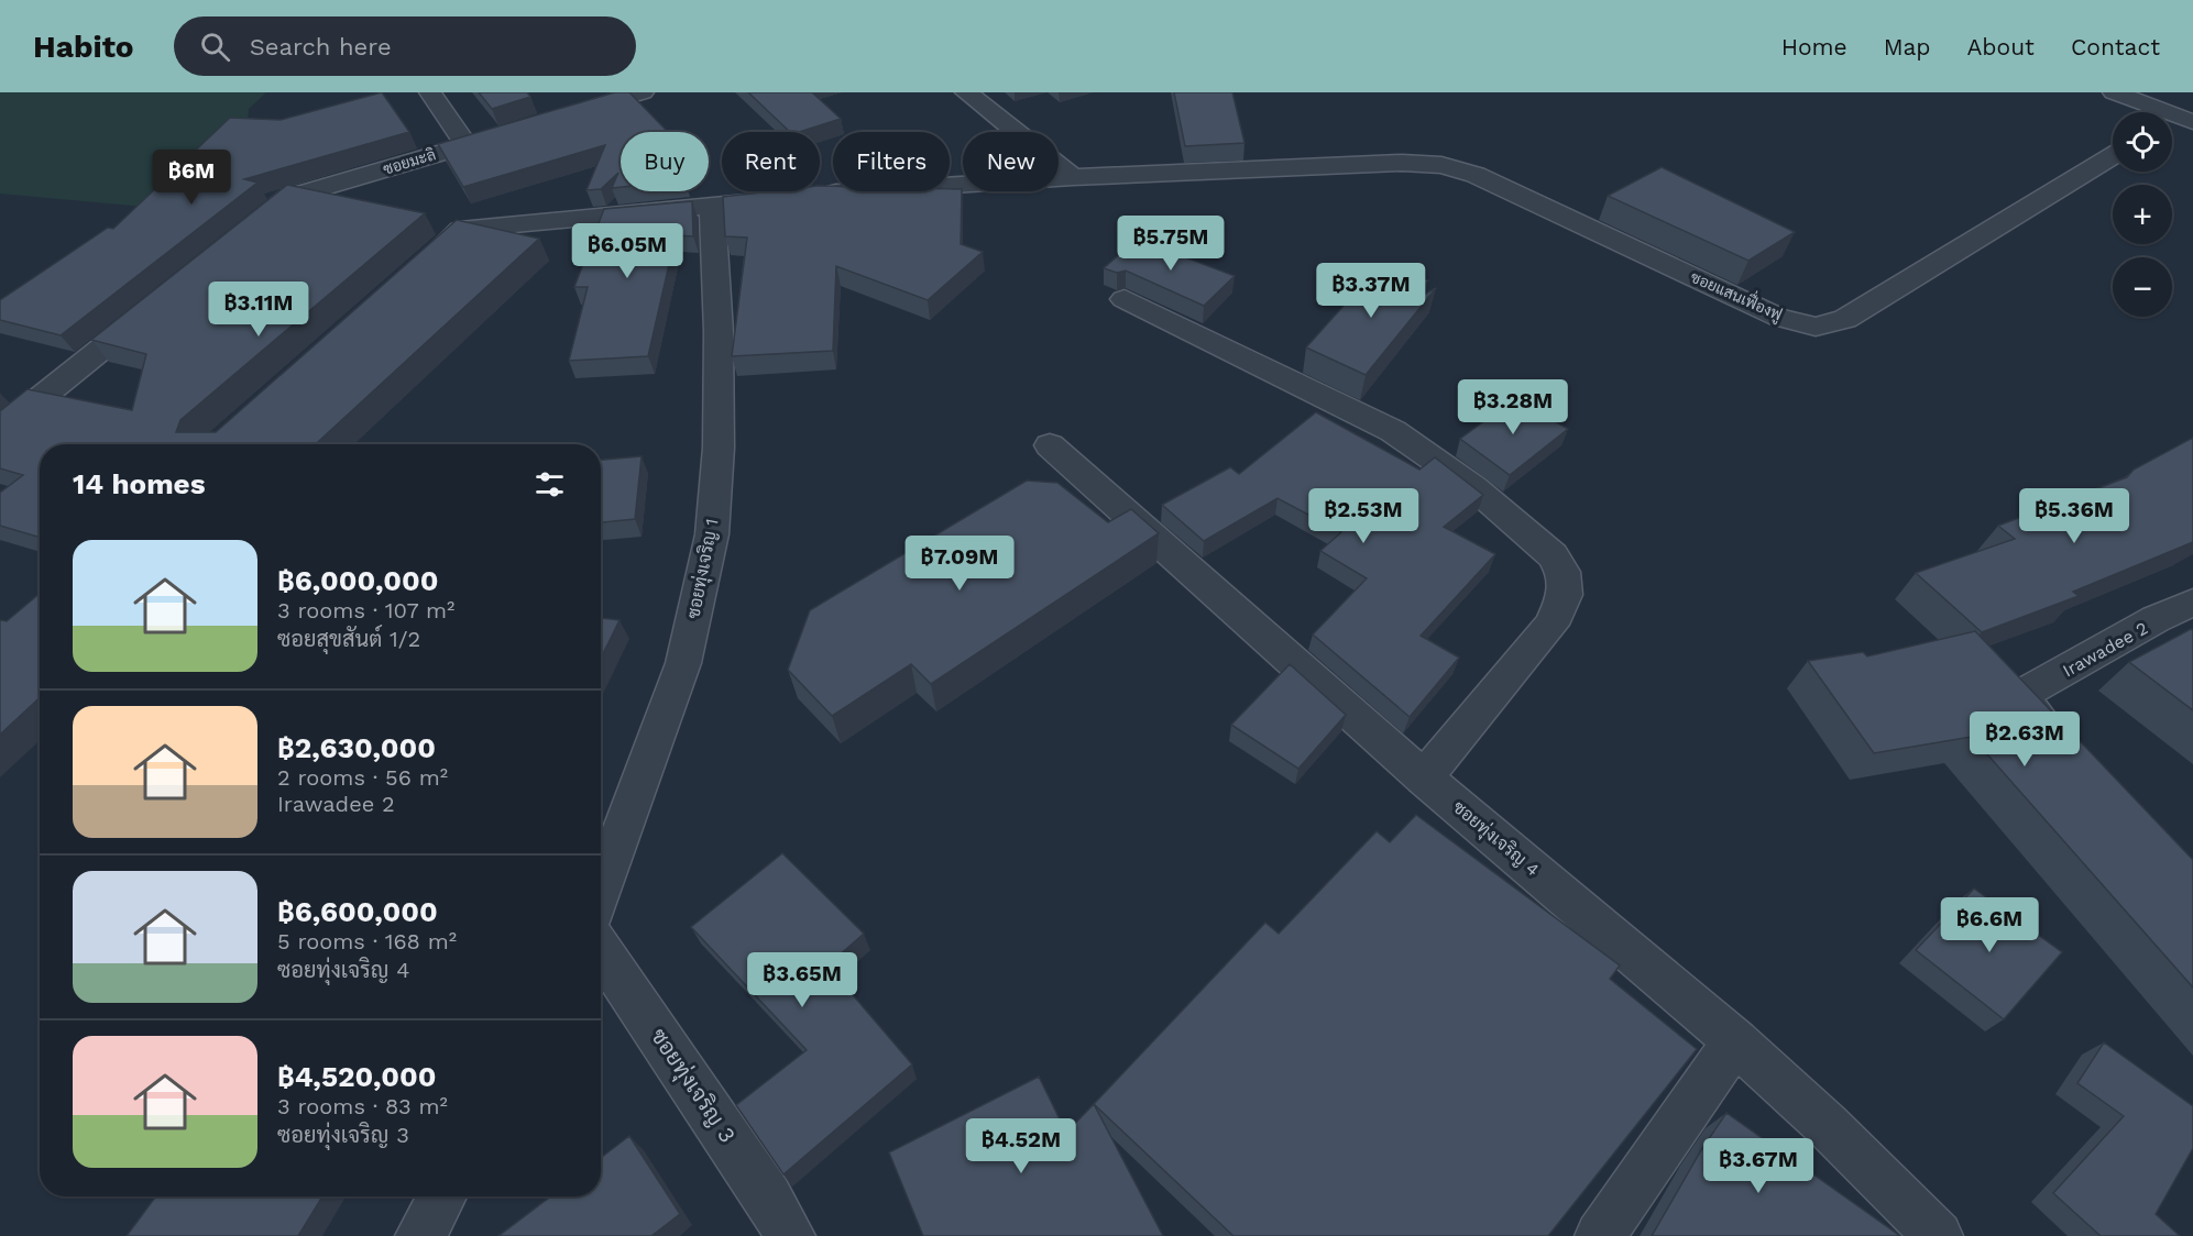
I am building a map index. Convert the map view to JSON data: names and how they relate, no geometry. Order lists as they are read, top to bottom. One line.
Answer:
{"streets":{"street":["ซอยมะลิ","ซอยแสนเฟื่องฟู","ซอยทุ่งเจริญ 1","Irawadee 2","ซอยทุ่งเจริญ 4","ซอยทุ่งเจริญ 3"]},"crossings":[["ซอยแสนเฟื่องฟู","ซอยทุ่งเจริญ 1"]],"page":{"header":"Habito","search":"Search here","nav":["Home","Map","About","Contact"],"map_buttons":["+","−"],"chip":["Buy","Rent","Filters","New"],"price":["฿6M","฿5.75M","฿6.05M","฿3.37M","฿3.11M","฿3.28M","฿2.53M","฿5.36M","฿7.09M","฿2.63M","฿6.6M","฿3.65M","฿4.52M","฿3.67M"],"heading":"14 homes","list":[{"name":"฿6,000,000","note":"3 rooms · 107 m² · ซอยสุขสันต์ 1/2"},{"name":"฿2,630,000","note":"2 rooms · 56 m² · Irawadee 2"},{"name":"฿6,600,000","note":"5 rooms · 168 m² · ซอยทุ่งเจริญ 4"},{"name":"฿4,520,000","note":"3 rooms · 83 m² · ซอยทุ่งเจริญ 3"}]}}
